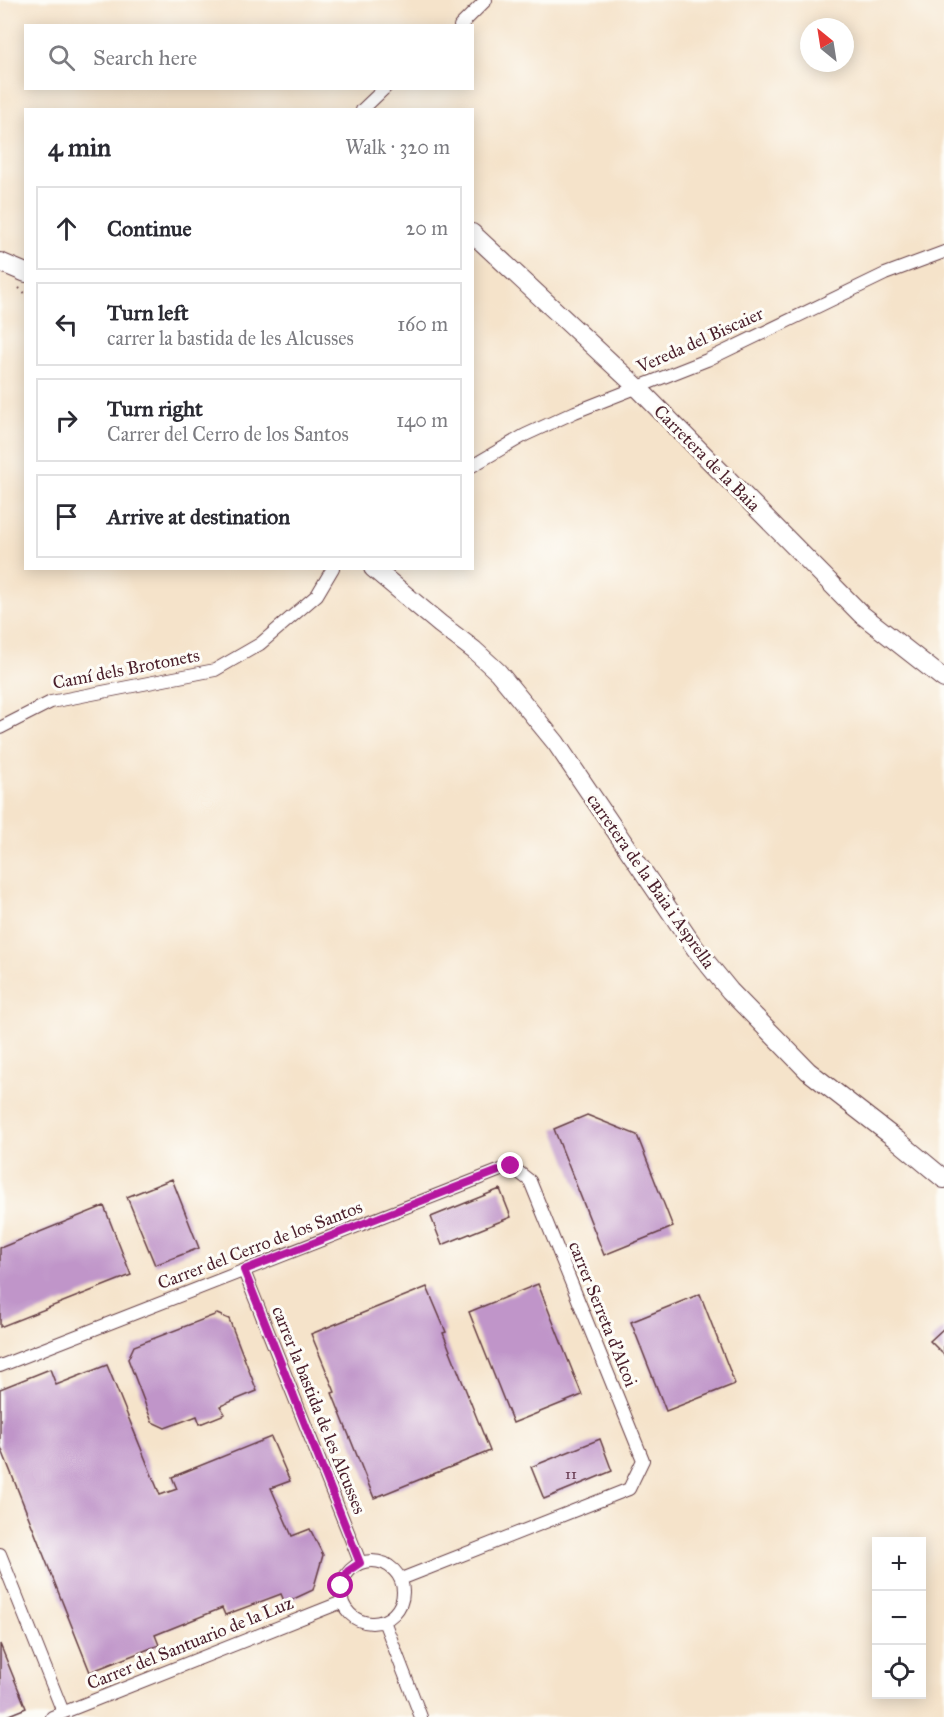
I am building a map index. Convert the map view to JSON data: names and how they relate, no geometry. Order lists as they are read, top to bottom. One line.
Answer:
{"streets":{"main road":["Carretera de la Baia","carretera de la Baia i Asprella"],"street":["Vereda del Biscaier","Camí dels Brotonets","Carrer del Cerro de los Santos","carrer Serreta d'Alcoi","carrer la bastida de les Alcusses","Carrer del Santuario de la Luz"]},"crossings":[["Vereda del Biscaier","Carretera de la Baia"],["Carrer del Cerro de los Santos","carrer Serreta d'Alcoi"],["Carrer del Cerro de los Santos","carrer la bastida de les Alcusses"],["carrer Serreta d'Alcoi","carrer la bastida de les Alcusses"],["carrer Serreta d'Alcoi","Carrer del Santuario de la Luz"],["carrer la bastida de les Alcusses","Carrer del Santuario de la Luz"]],"house_numbers":["11"],"north":"top left","page":{"search":"Search here","heading":["4 min","Walk · 320 m"],"list":[["Continue","20 m"],["Turn left","carrer la bastida de les Alcusses","160 m"],["Turn right","Carrer del Cerro de los Santos","140 m"],"Arrive at destination"],"map_buttons":["+","−"]}}
